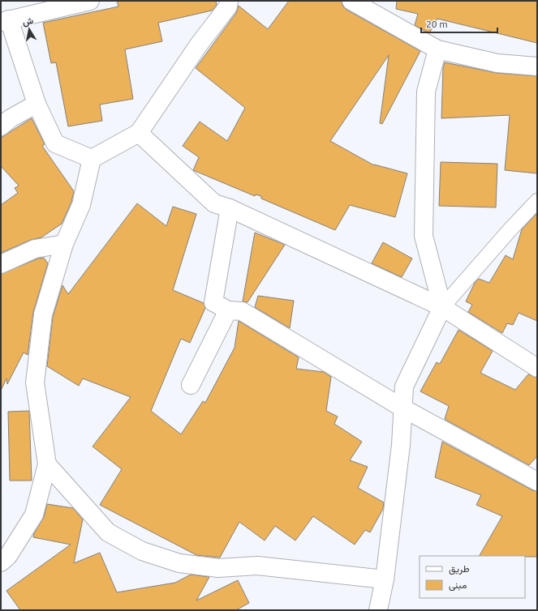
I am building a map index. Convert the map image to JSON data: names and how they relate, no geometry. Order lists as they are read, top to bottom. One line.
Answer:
{"legend":["طريق","مبنى"],"scale_bar":"20 m","north":"top"}
